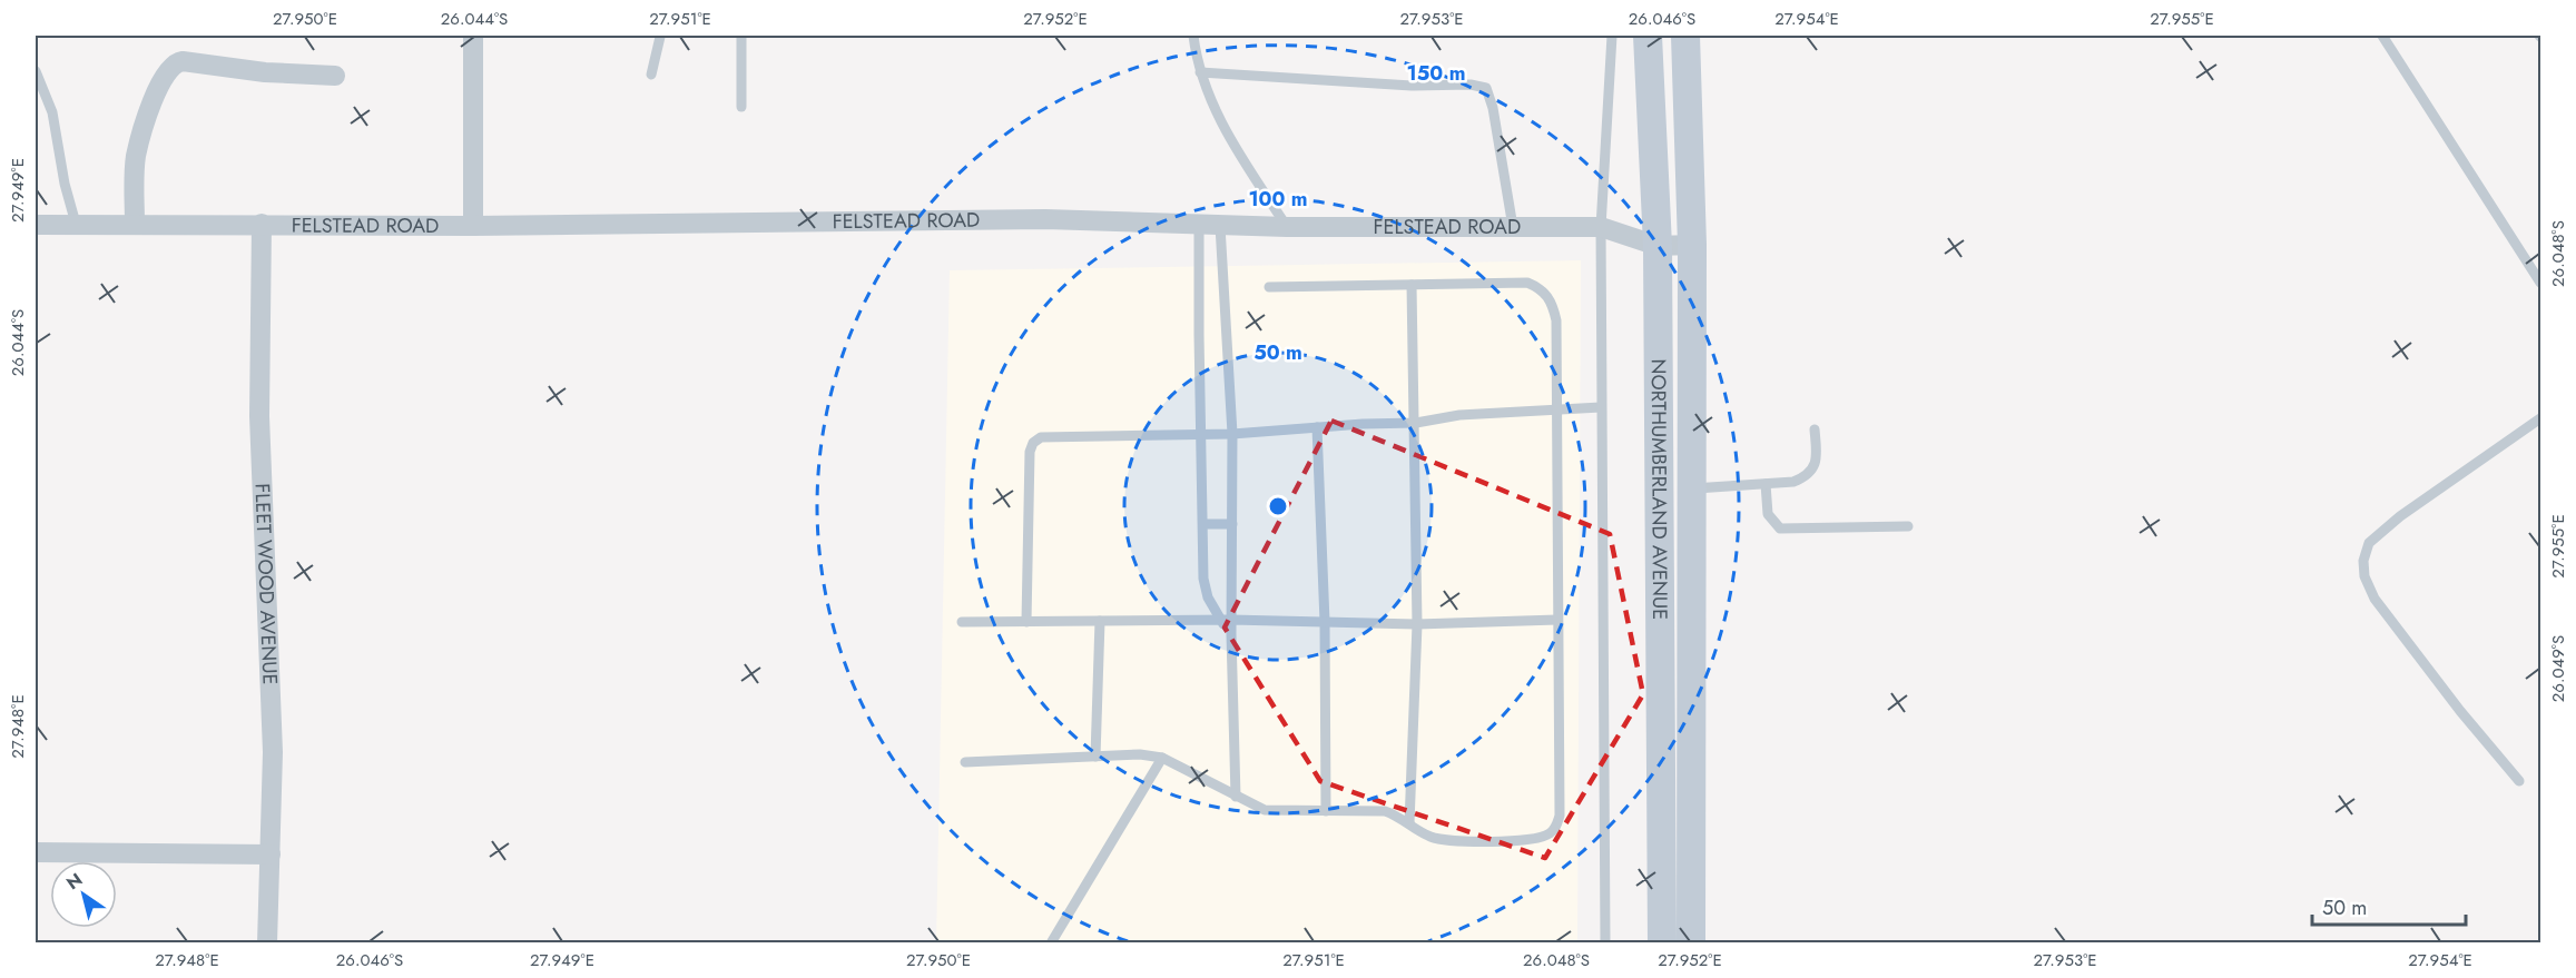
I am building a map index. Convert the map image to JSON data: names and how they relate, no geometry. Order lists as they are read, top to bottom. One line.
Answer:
{"streets":{"main road":["NORTHUMBERLAND AVENUE"],"street":["FELSTEAD ROAD","FLEET WOOD AVENUE"]},"crossings":[["FELSTEAD ROAD","NORTHUMBERLAND AVENUE"],["FELSTEAD ROAD","FLEET WOOD AVENUE"]],"scale_bar":"50 m","north":"top left","coordinates":["27.950°E","26.044°S","27.951°E","27.952°E","27.953°E","26.046°S","27.954°E","27.955°E","27.949°E","26.048°S","26.049°S","27.948°E"],"rings":["150 m","100 m","50 m"]}
